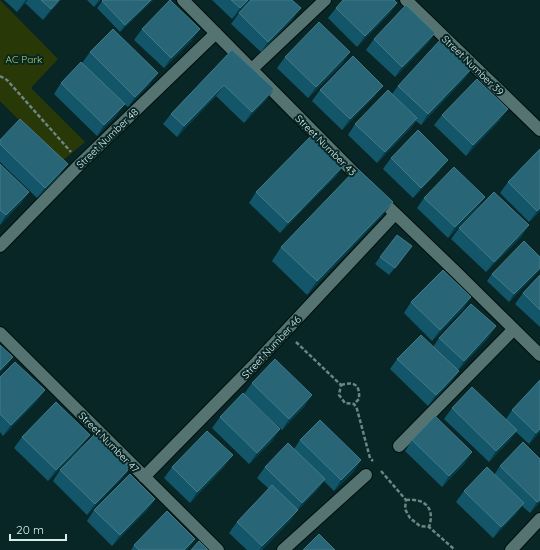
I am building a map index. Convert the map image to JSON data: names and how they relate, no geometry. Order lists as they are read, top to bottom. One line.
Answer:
{"streets":{"street":["Street Number 39","Street Number 48","Street Number 43","Street Number 46","Street Number 47"]},"crossings":[["Street Number 48","Street Number 43"],["Street Number 43","Street Number 46"],["Street Number 46","Street Number 47"]],"parks":["AC Park"],"scale_bar":"20 m"}
